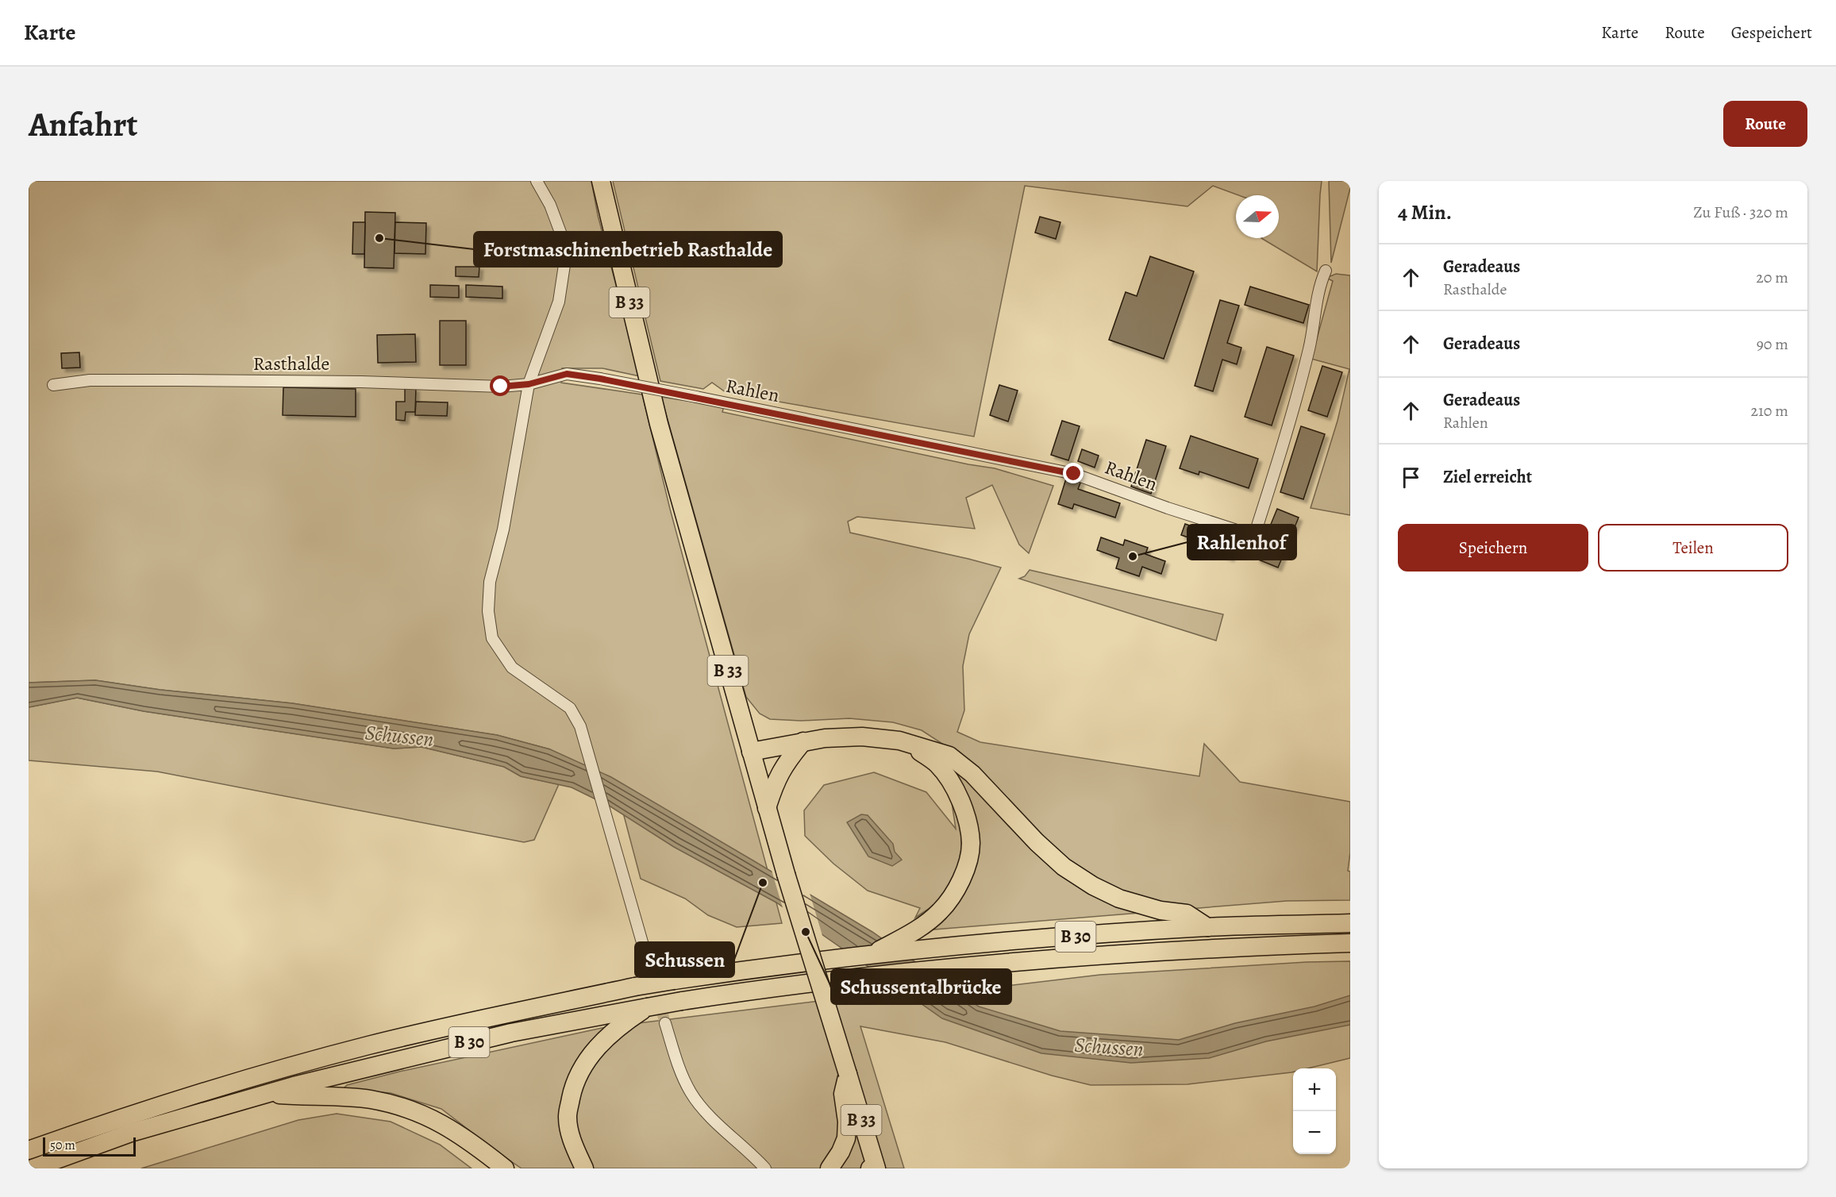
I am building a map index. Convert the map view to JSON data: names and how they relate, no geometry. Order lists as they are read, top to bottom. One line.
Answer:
{"streets":{"main road":["B 33","B 30"],"street":["Rasthalde","Rahlen"]},"crossings":[["Rasthalde","Rahlen"]],"water":["Schussen"],"places":["Forstmaschinenbetrieb Rasthalde","Rahlenhof","Schussen","Schussentalbrücke"],"scale_bar":"50 m","north":"right","page":{"header":"Karte","nav":["Karte","Route","Gespeichert"],"buttons":["Route",["Speichern","Teilen"]],"title":"Anfahrt","heading":["4 Min.","Zu Fuß · 320 m"],"list":[["Geradeaus","Rasthalde","20 m"],["Geradeaus","90 m"],["Geradeaus","Rahlen","210 m"],"Ziel erreicht"],"map_buttons":["+","−"],"scale":"50 m"}}
